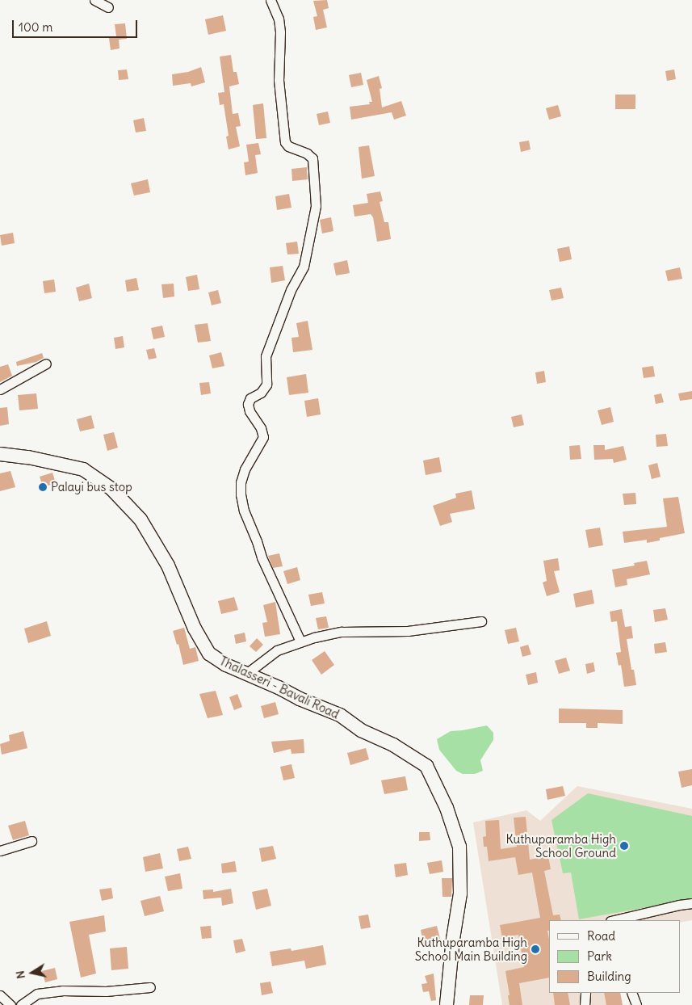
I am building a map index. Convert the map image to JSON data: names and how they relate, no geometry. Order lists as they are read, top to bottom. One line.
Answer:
{"streets":{"main road":["Thalasseri - Bavali Road"]},"places":["Palayi bus stop","Kuthuparamba High School Ground","Kuthuparamba High School Main Building"],"legend":["Road","Park","Building"],"scale_bar":"100 m","north":"left"}
